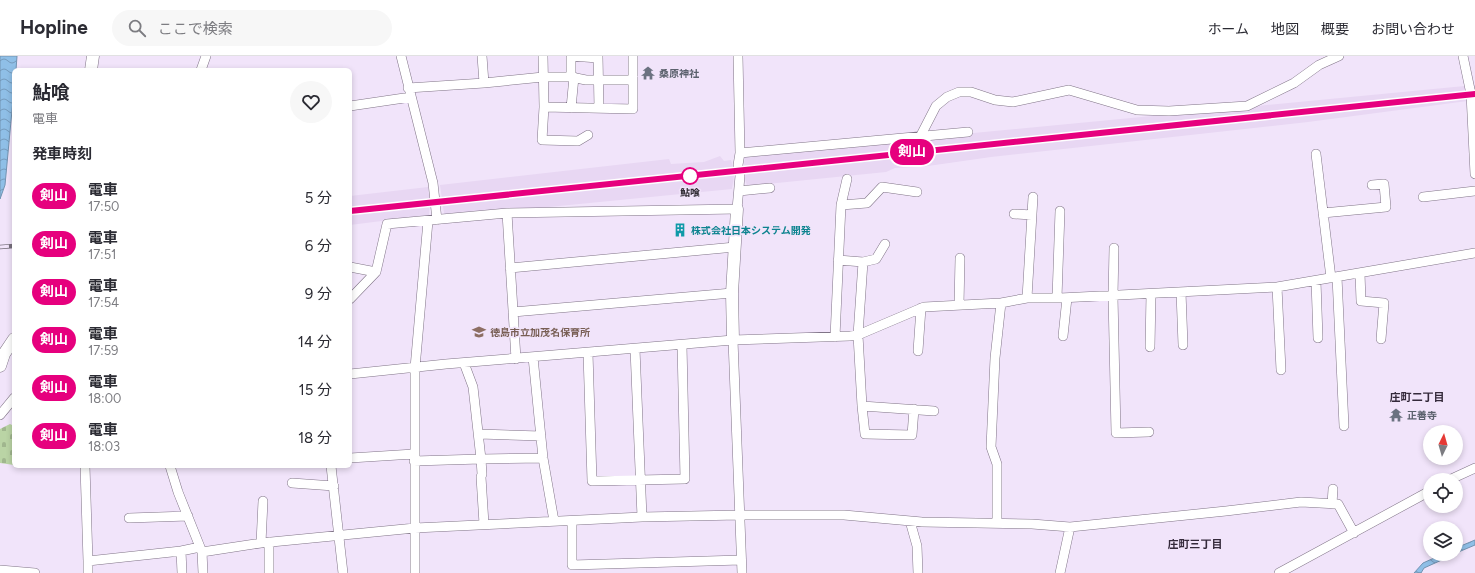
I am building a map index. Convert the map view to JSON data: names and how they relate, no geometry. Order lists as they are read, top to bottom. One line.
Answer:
{"districts":["庄町二丁目","庄町三丁目"],"places":{"temple":["桑原神社","正善寺"],"other":["鮎喰"],"building":["株式会社日本システム開発"],"school or university":["徳島市立加茂名保育所"]},"north":"top","page":{"header":"Hopline","search":"ここで検索","nav":["ホーム","地図","概要","お問い合わせ"],"on_map":"剣山","heading":[["鮎喰","電車"],"発車時刻"],"list":[{"mark":"剣山","name":"電車","note":"17:50","value":"5 分"},{"mark":"剣山","name":"電車","note":"17:51","value":"6 分"},{"mark":"剣山","name":"電車","note":"17:54","value":"9 分"},{"mark":"剣山","name":"電車","note":"17:59","value":"14 分"},{"mark":"剣山","name":"電車","note":"18:00","value":"15 分"},{"mark":"剣山","name":"電車","note":"18:03","value":"18 分"}]}}
